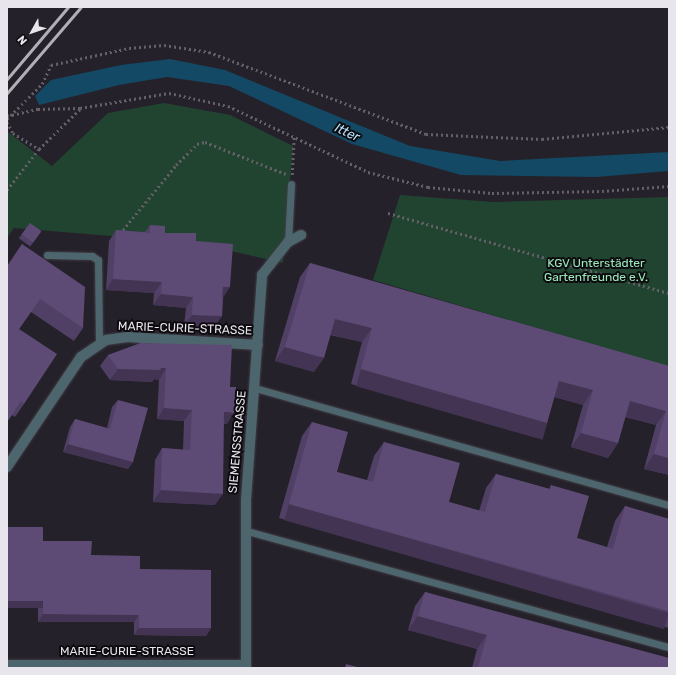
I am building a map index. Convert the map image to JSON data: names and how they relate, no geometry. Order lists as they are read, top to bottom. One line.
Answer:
{"streets":{"street":["MARIE-CURIE-STRASSE","SIEMENSSTRASSE"]},"crossings":[["MARIE-CURIE-STRASSE","SIEMENSSTRASSE"]],"water":["Itter"],"parks":["KGV Unterstädter Gartenfreunde e.V."],"north":"bottom left"}
